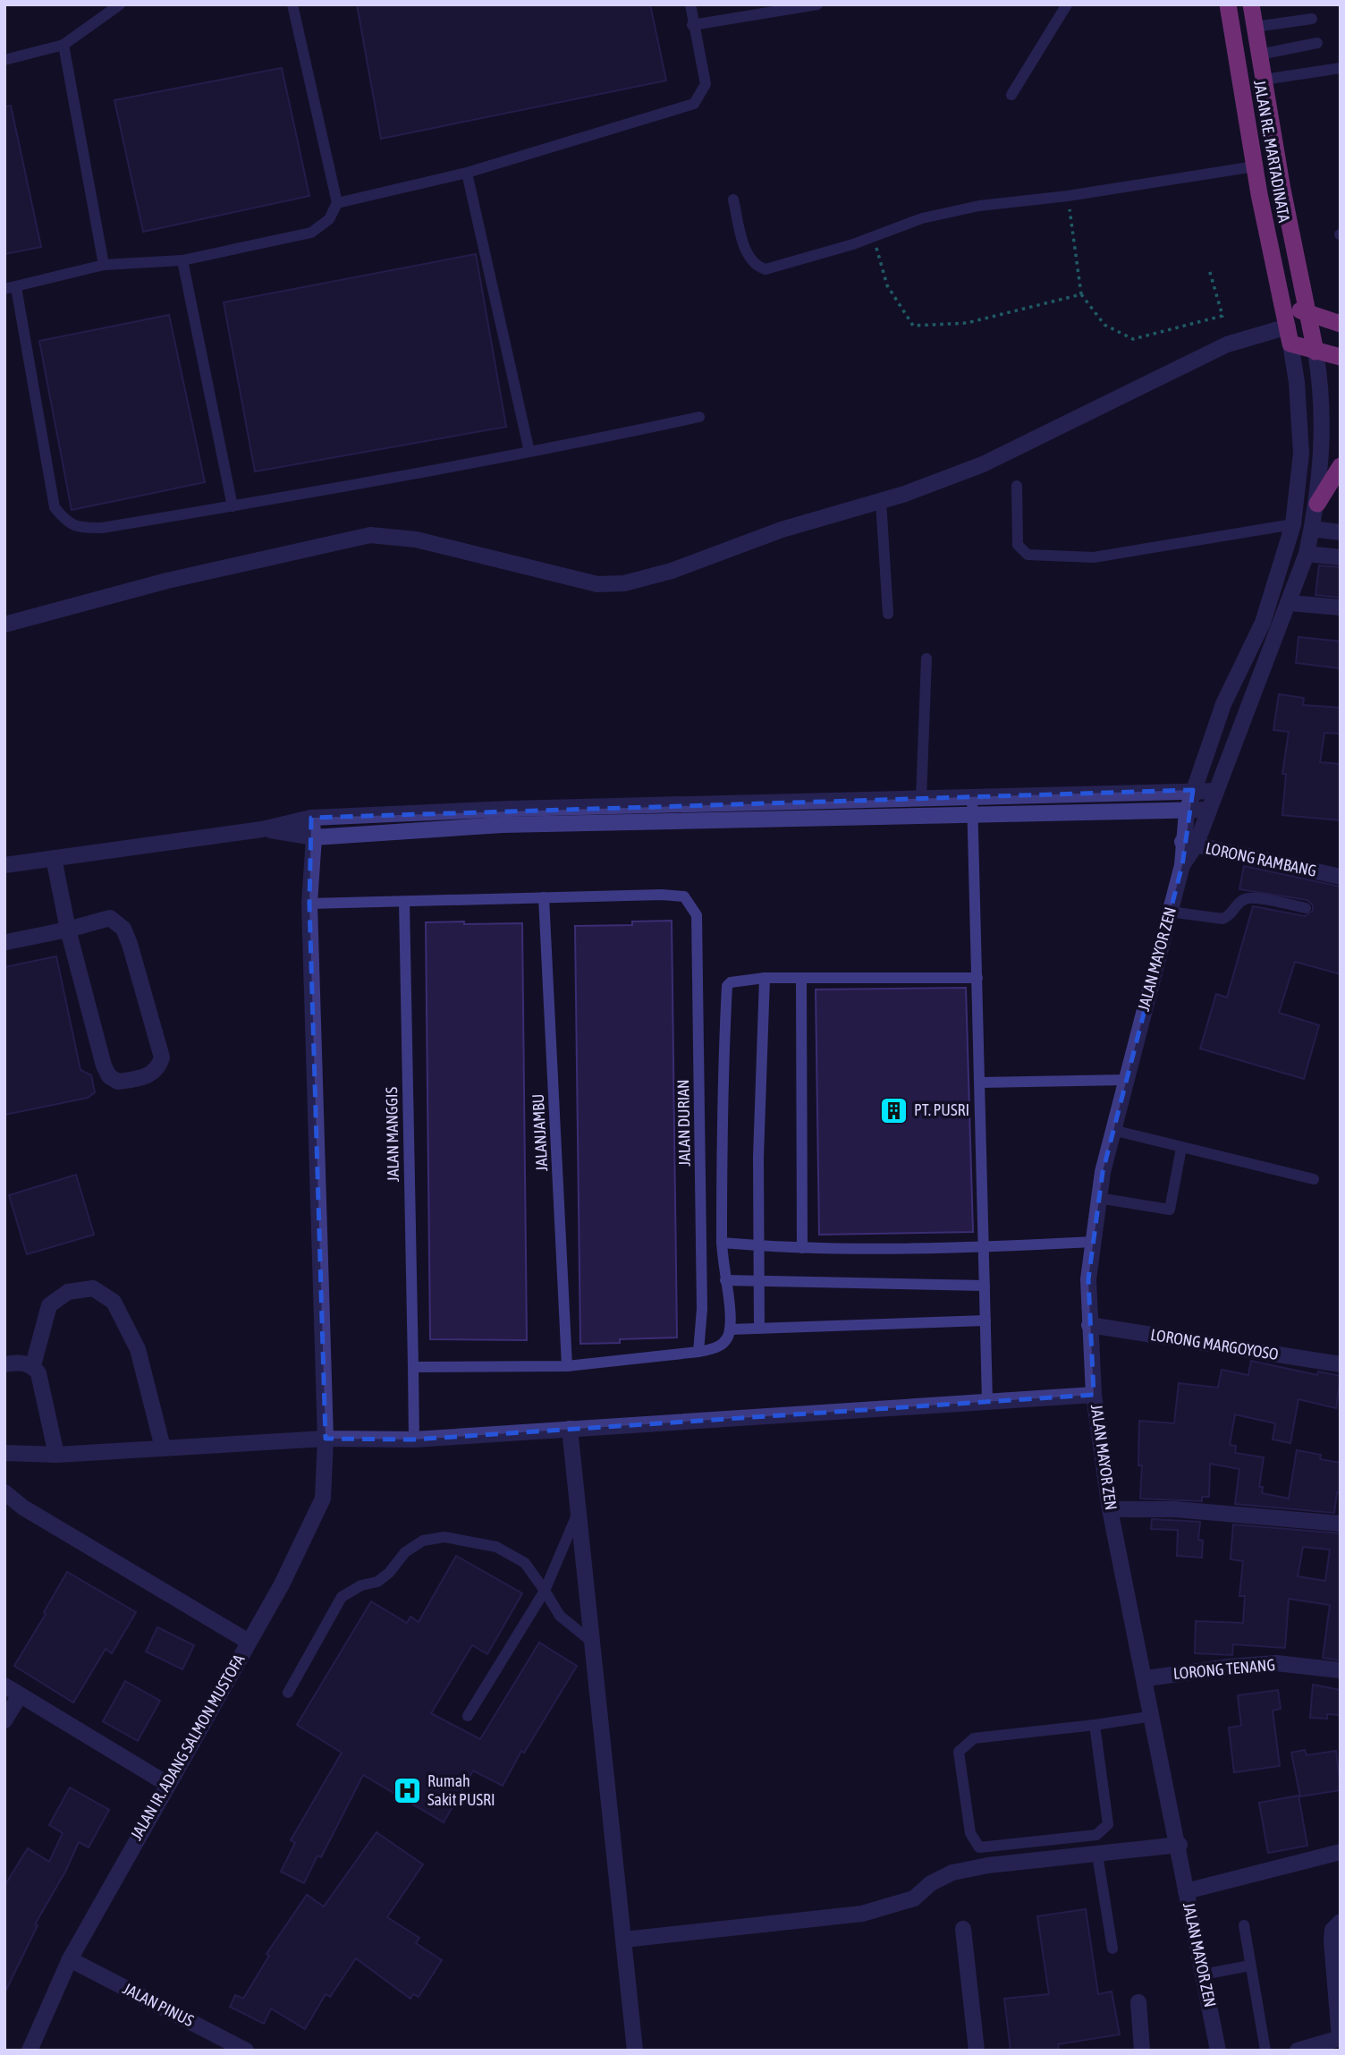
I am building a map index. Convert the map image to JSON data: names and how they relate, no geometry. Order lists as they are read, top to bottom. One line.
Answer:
{"streets":{"highway":["JALAN RE. MARTADINATA"],"street":["LORONG RAMBANG","JALAN MAYOR ZEN","LORONG MARGOYOSO","LORONG TENANG","JALAN IR. ADANG SALMON MUSTOFA","JALAN PINUS"],"lane":["JALAN DURIAN","JALANJAMBU","JALAN MANGGIS"]},"crossings":[["JALAN RE. MARTADINATA","JALAN MAYOR ZEN"],["LORONG RAMBANG","JALAN MAYOR ZEN"],["JALAN MAYOR ZEN","LORONG MARGOYOSO"],["JALAN MAYOR ZEN","LORONG TENANG"],["JALAN DURIAN","JALANJAMBU"],["JALAN IR. ADANG SALMON MUSTOFA","JALAN PINUS"]],"places":{"building":["PT. PUSRI"],"hospital":["Rumah Sakit PUSRI"]}}
